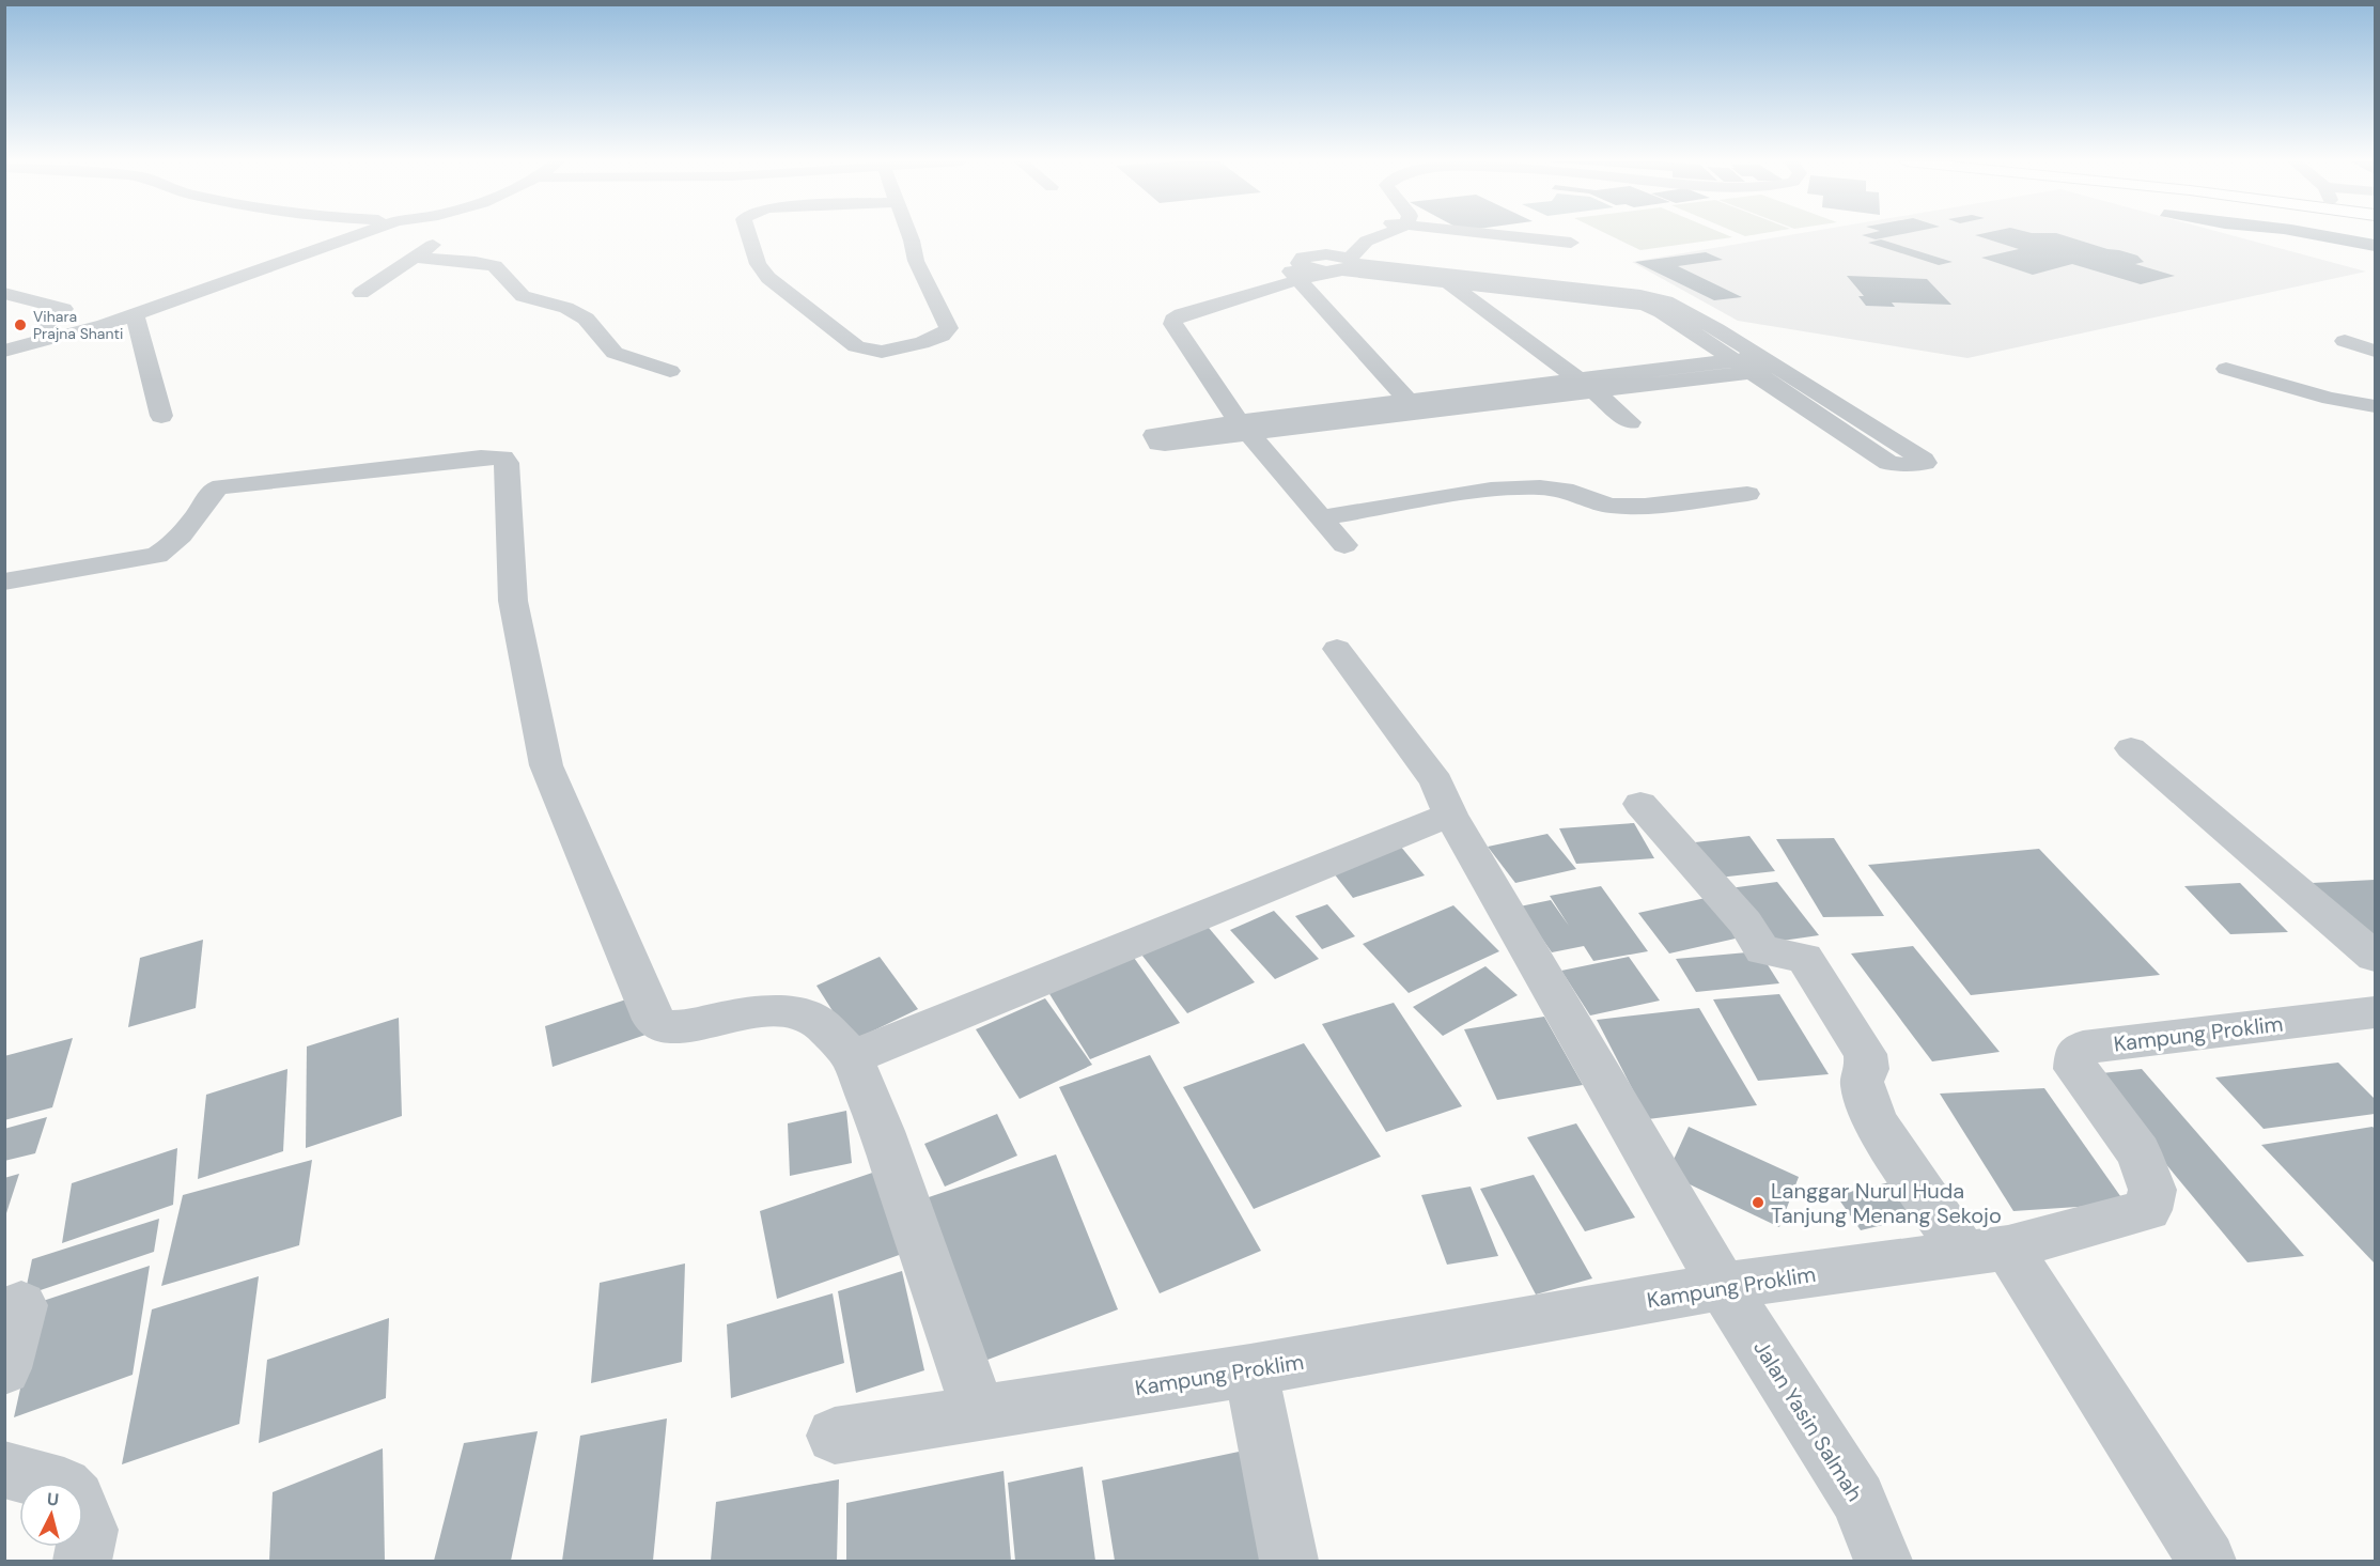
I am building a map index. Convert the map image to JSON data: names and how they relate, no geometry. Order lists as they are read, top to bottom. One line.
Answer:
{"streets":{"street":["Kampung Proklim","Jalan Yasin Salmah"]},"crossings":[["Kampung Proklim","Jalan Yasin Salmah"]],"places":["Vihara Prajna Shanti","Langgar Nurul Huda Tanjung Menang Sekojo"],"north":"top"}
